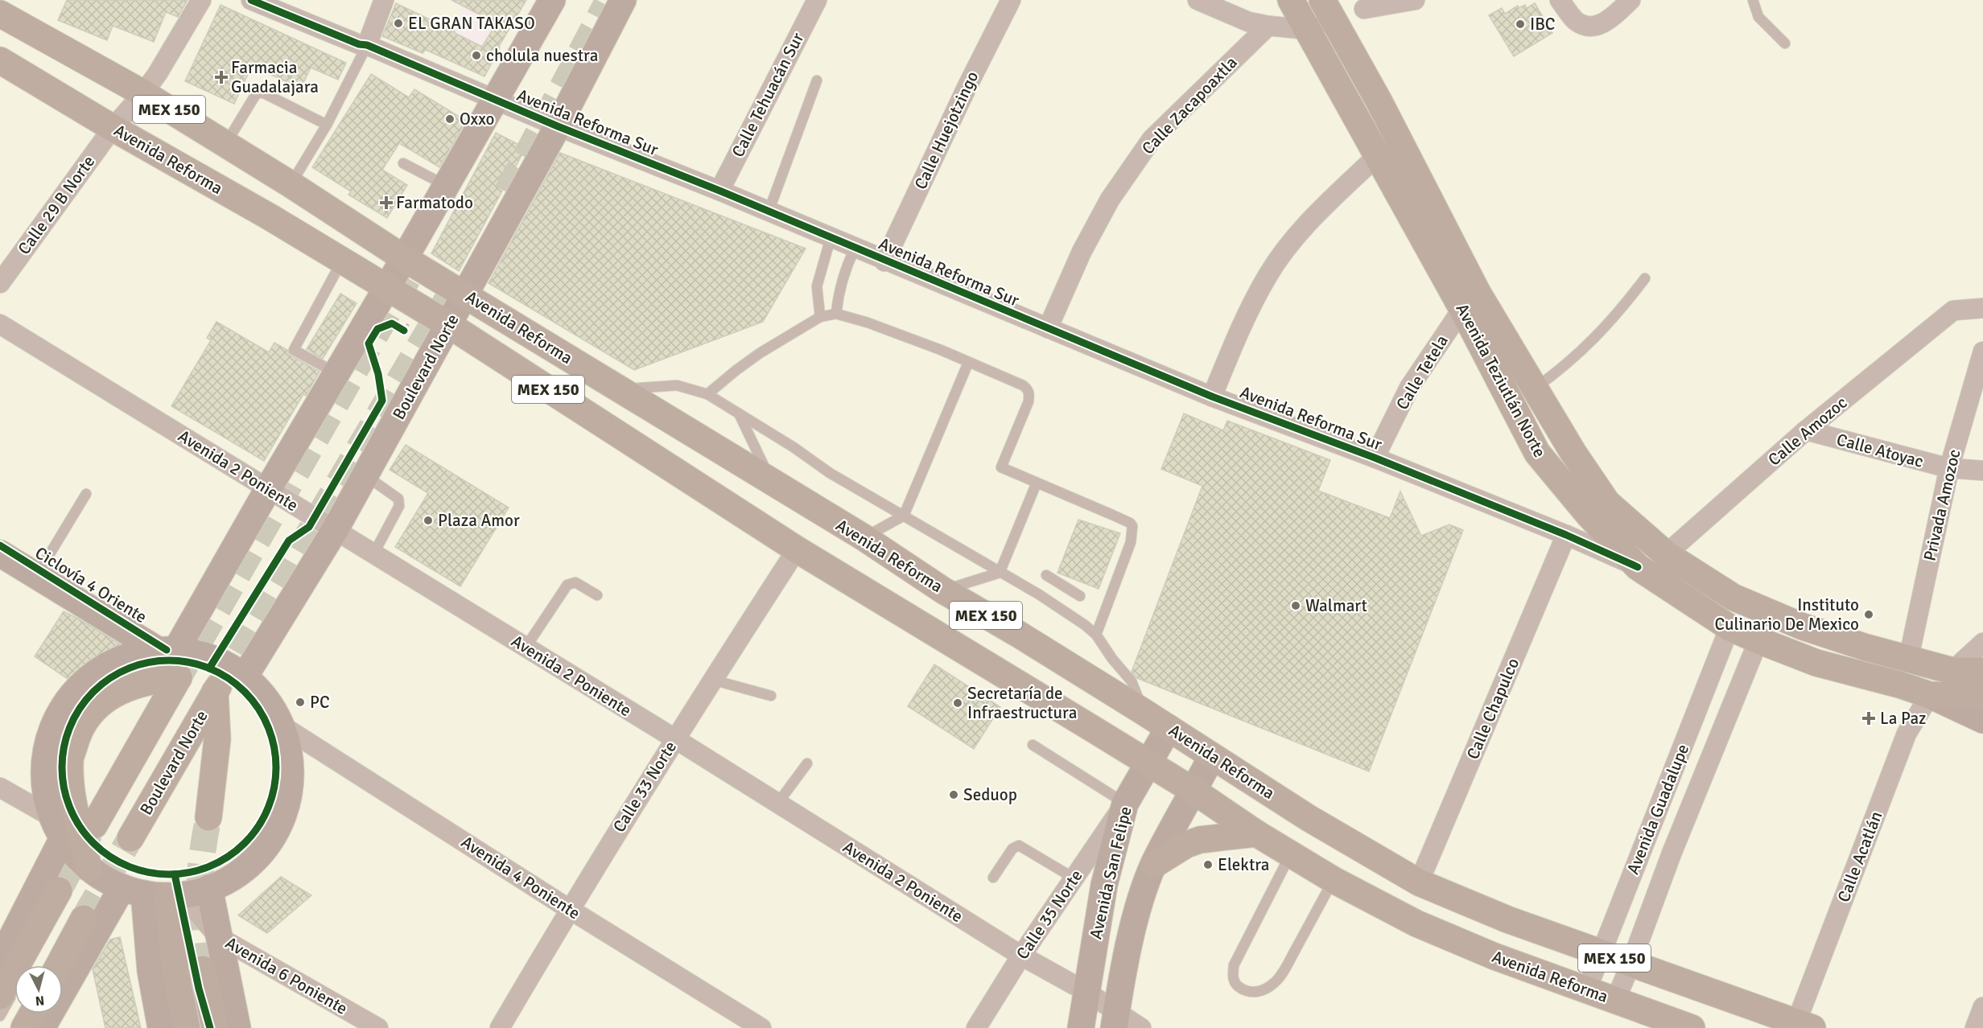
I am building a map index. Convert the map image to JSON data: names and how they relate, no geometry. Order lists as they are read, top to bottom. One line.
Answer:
{"streets":{"main road":["MEX 150","Avenida Reforma","Boulevard Norte","Avenida Teziutlán Norte","Avenida San Felipe"],"street":["Calle Tehuacán Sur","Calle Zacapoaxtla","Avenida Reforma Sur","Calle Huejotzingo","Calle 29 B Norte","Calle Tetela","Calle Amozoc","Calle Atoyac","Avenida 2 Poniente","Privada Amozoc","Calle Chapulco","Calle 33 Norte","Avenida Guadalupe","Calle Acatlán","Avenida 4 Poniente","Calle 35 Norte","Avenida 6 Poniente"],"cycle path":["Ciclovía 4 Oriente"]},"crossings":[["Calle Tehuacán Sur","Avenida Reforma Sur"],["Calle Zacapoaxtla","Avenida Reforma Sur"],["Avenida Reforma Sur","Calle Huejotzingo"],["Avenida Reforma Sur","Boulevard Norte"],["Avenida Reforma Sur","Calle Tetela"],["Avenida Reforma Sur","Avenida Teziutlán Norte"],["Avenida Reforma Sur","Calle Chapulco"],["Avenida Reforma","Calle 29 B Norte"],["Avenida Reforma","Boulevard Norte"],["Avenida Reforma","Calle Chapulco"],["Avenida Reforma","Calle 33 Norte"],["Avenida Reforma","Avenida Guadalupe"],["Avenida Reforma","Calle Acatlán"],["Avenida Reforma","Avenida San Felipe"],["Boulevard Norte","Avenida 2 Poniente"],["Calle Tetela","Avenida Teziutlán Norte"],["Avenida Teziutlán Norte","Calle Amozoc"],["Avenida Teziutlán Norte","Privada Amozoc"],["Avenida Teziutlán Norte","Avenida Guadalupe"],["Avenida Teziutlán Norte","Calle Acatlán"],["Calle Amozoc","Calle Atoyac"],["Calle Atoyac","Privada Amozoc"],["Avenida 2 Poniente","Calle 33 Norte"],["Avenida 2 Poniente","Avenida San Felipe"],["Avenida 2 Poniente","Calle 35 Norte"],["Calle 33 Norte","Avenida 4 Poniente"],["Avenida San Felipe","Calle 35 Norte"]],"places":{"other":["EL GRAN TAKASO","IBC","cholula nuestra","Oxxo","Plaza Amor","Walmart","Instituto Culinario De Mexico","PC","Secretaría de Infraestructura","Seduop","Elektra"],"health":["Farmacia Guadalajara","Farmatodo","La Paz"]},"north":"bottom"}
